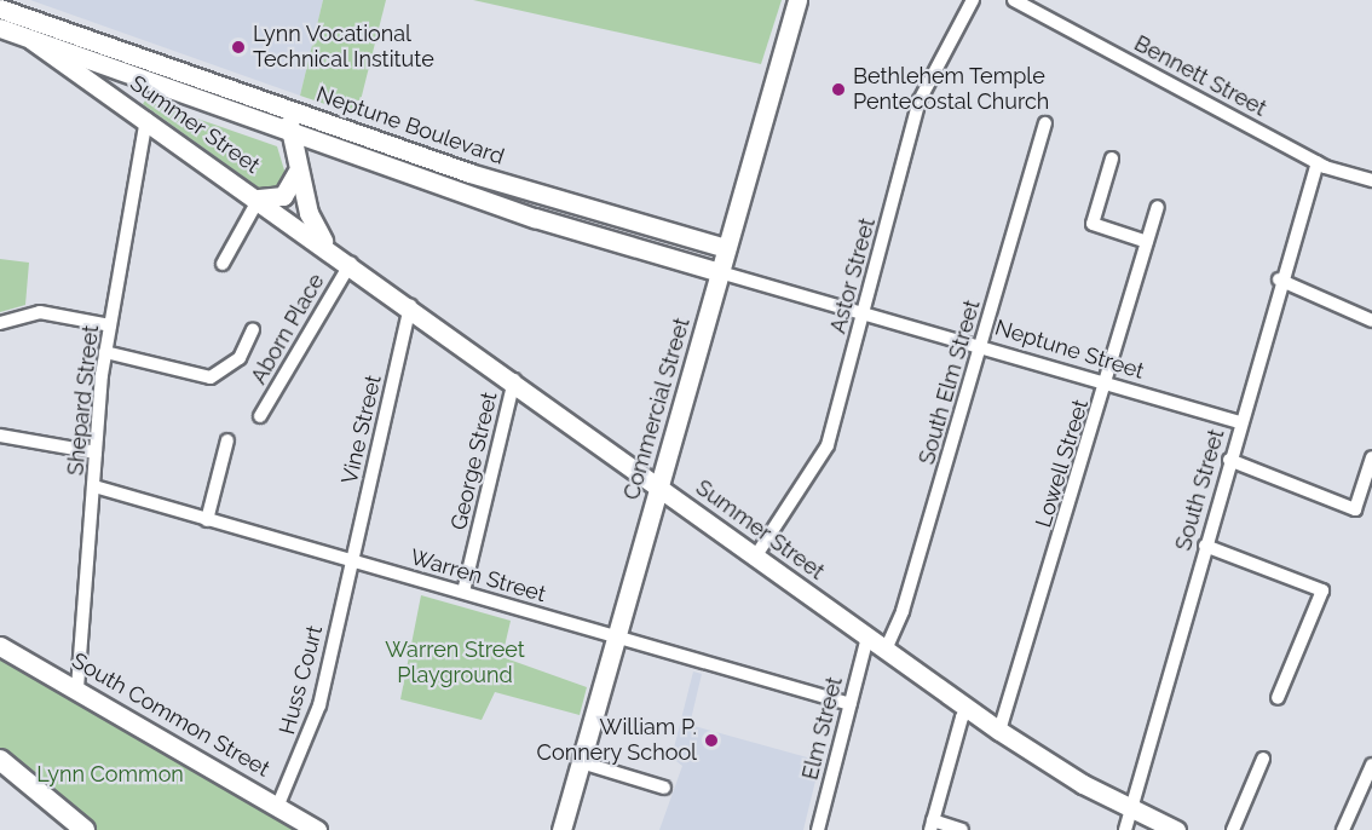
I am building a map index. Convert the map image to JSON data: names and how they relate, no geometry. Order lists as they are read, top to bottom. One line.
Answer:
{"streets":{"main road":["Summer Street","Neptune Boulevard","Commercial Street","South Common Street"],"street":["Bennett Street","Astor Street","Aborn Place","Neptune Street","South Elm Street","Shepard Street","Vine Street","George Street","Lowell Street","South Street","Warren Street","Huss Court","Elm Street"]},"crossings":[["Bennett Street","South Street"],["Summer Street","Neptune Boulevard"],["Summer Street","Astor Street"],["Summer Street","Aborn Place"],["Summer Street","South Elm Street"],["Summer Street","Shepard Street"],["Summer Street","Commercial Street"],["Summer Street","Vine Street"],["Summer Street","George Street"],["Summer Street","Lowell Street"],["Summer Street","South Street"],["Summer Street","Elm Street"],["Neptune Boulevard","Commercial Street"],["Astor Street","Neptune Street"],["Neptune Street","South Elm Street"],["Neptune Street","Commercial Street"],["Neptune Street","Lowell Street"],["Neptune Street","South Street"],["Shepard Street","Warren Street"],["Shepard Street","South Common Street"],["Commercial Street","Warren Street"],["Vine Street","Warren Street"],["Vine Street","Huss Court"],["George Street","Warren Street"],["Warren Street","Huss Court"],["Warren Street","Elm Street"],["Huss Court","South Common Street"]],"parks":["Warren Street Playground","Lynn Common"],"places":["Lynn Vocational Technical Institute","Bethlehem Temple Pentecostal Church","William P. Connery School"]}
